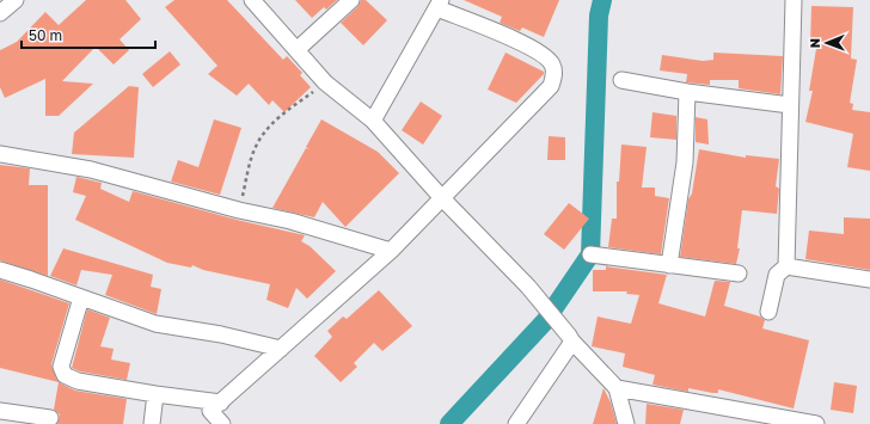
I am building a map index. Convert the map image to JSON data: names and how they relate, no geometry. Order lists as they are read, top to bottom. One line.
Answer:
{"scale_bar":"50 m","north":"left"}
